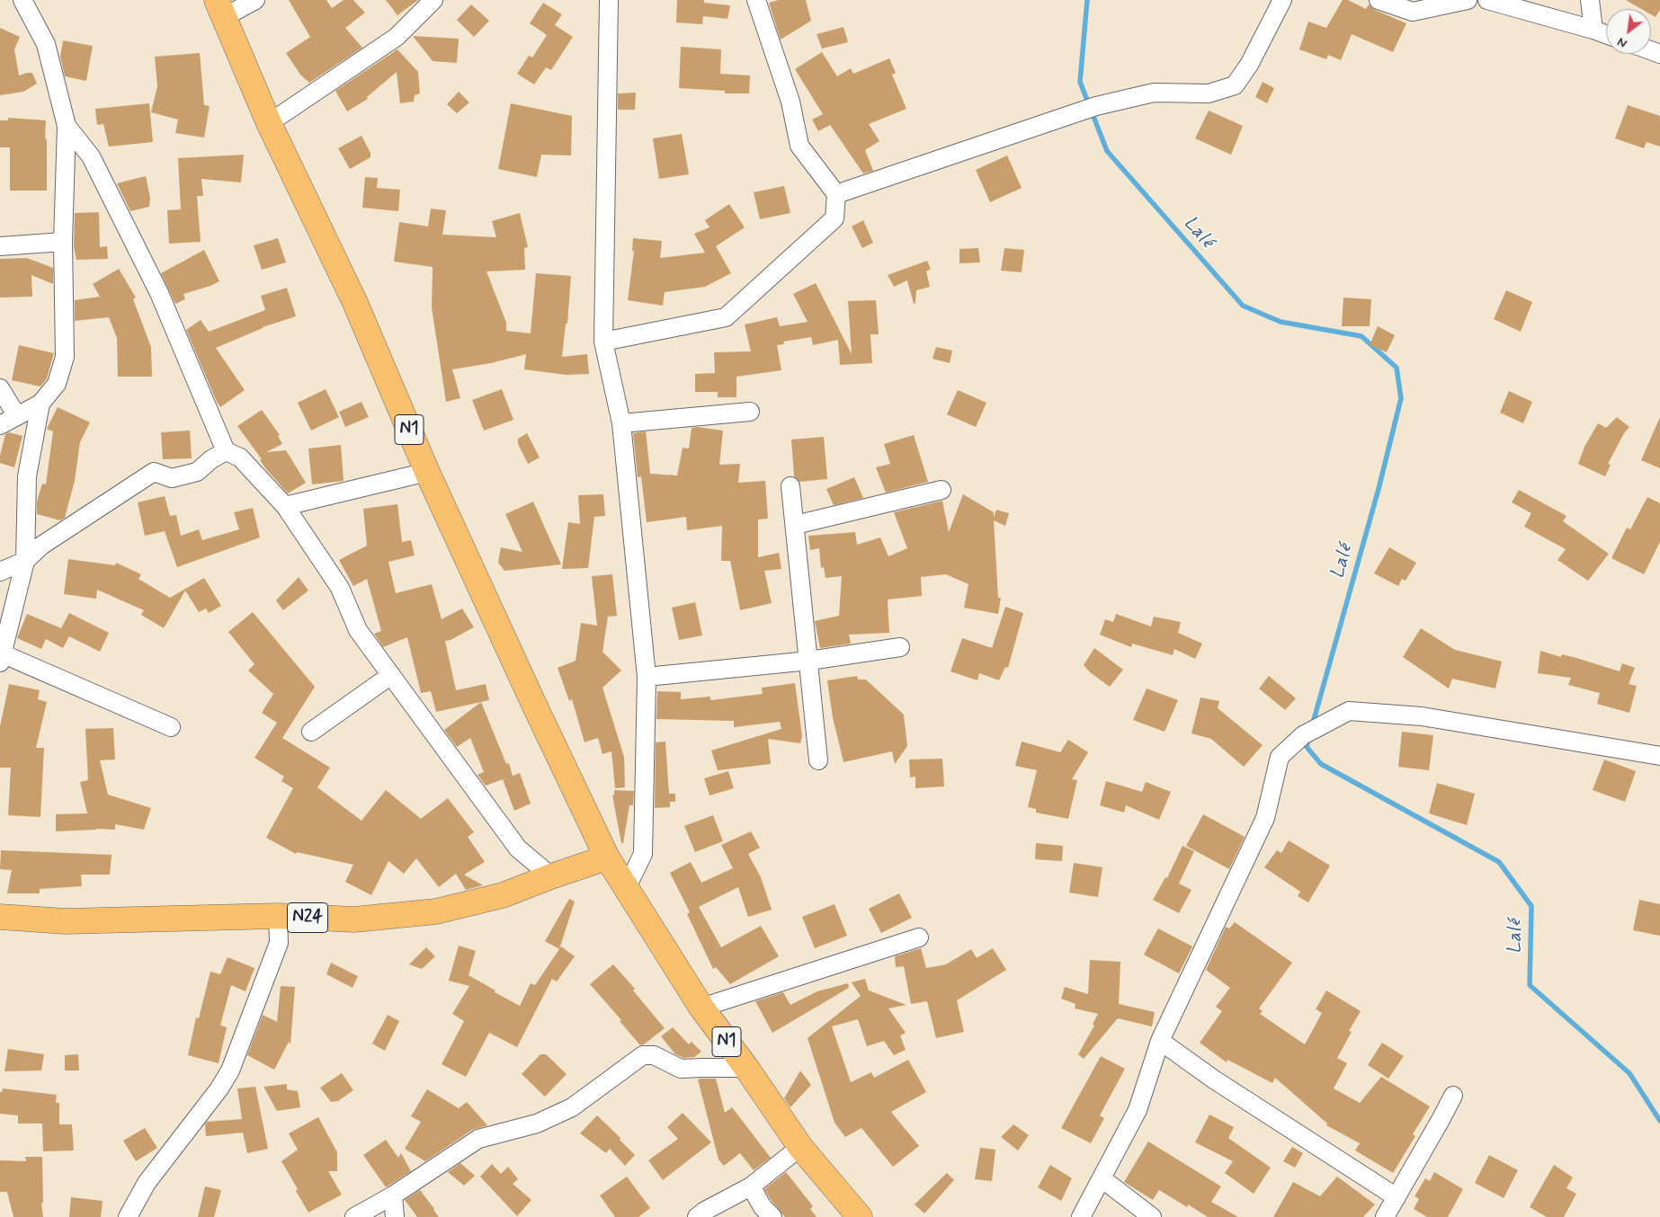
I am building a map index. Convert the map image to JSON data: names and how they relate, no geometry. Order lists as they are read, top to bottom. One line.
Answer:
{"streets":{"main road":["N1","N24"]},"crossings":[["N1","N24"]],"water":["Lalé"],"north":"bottom left"}
